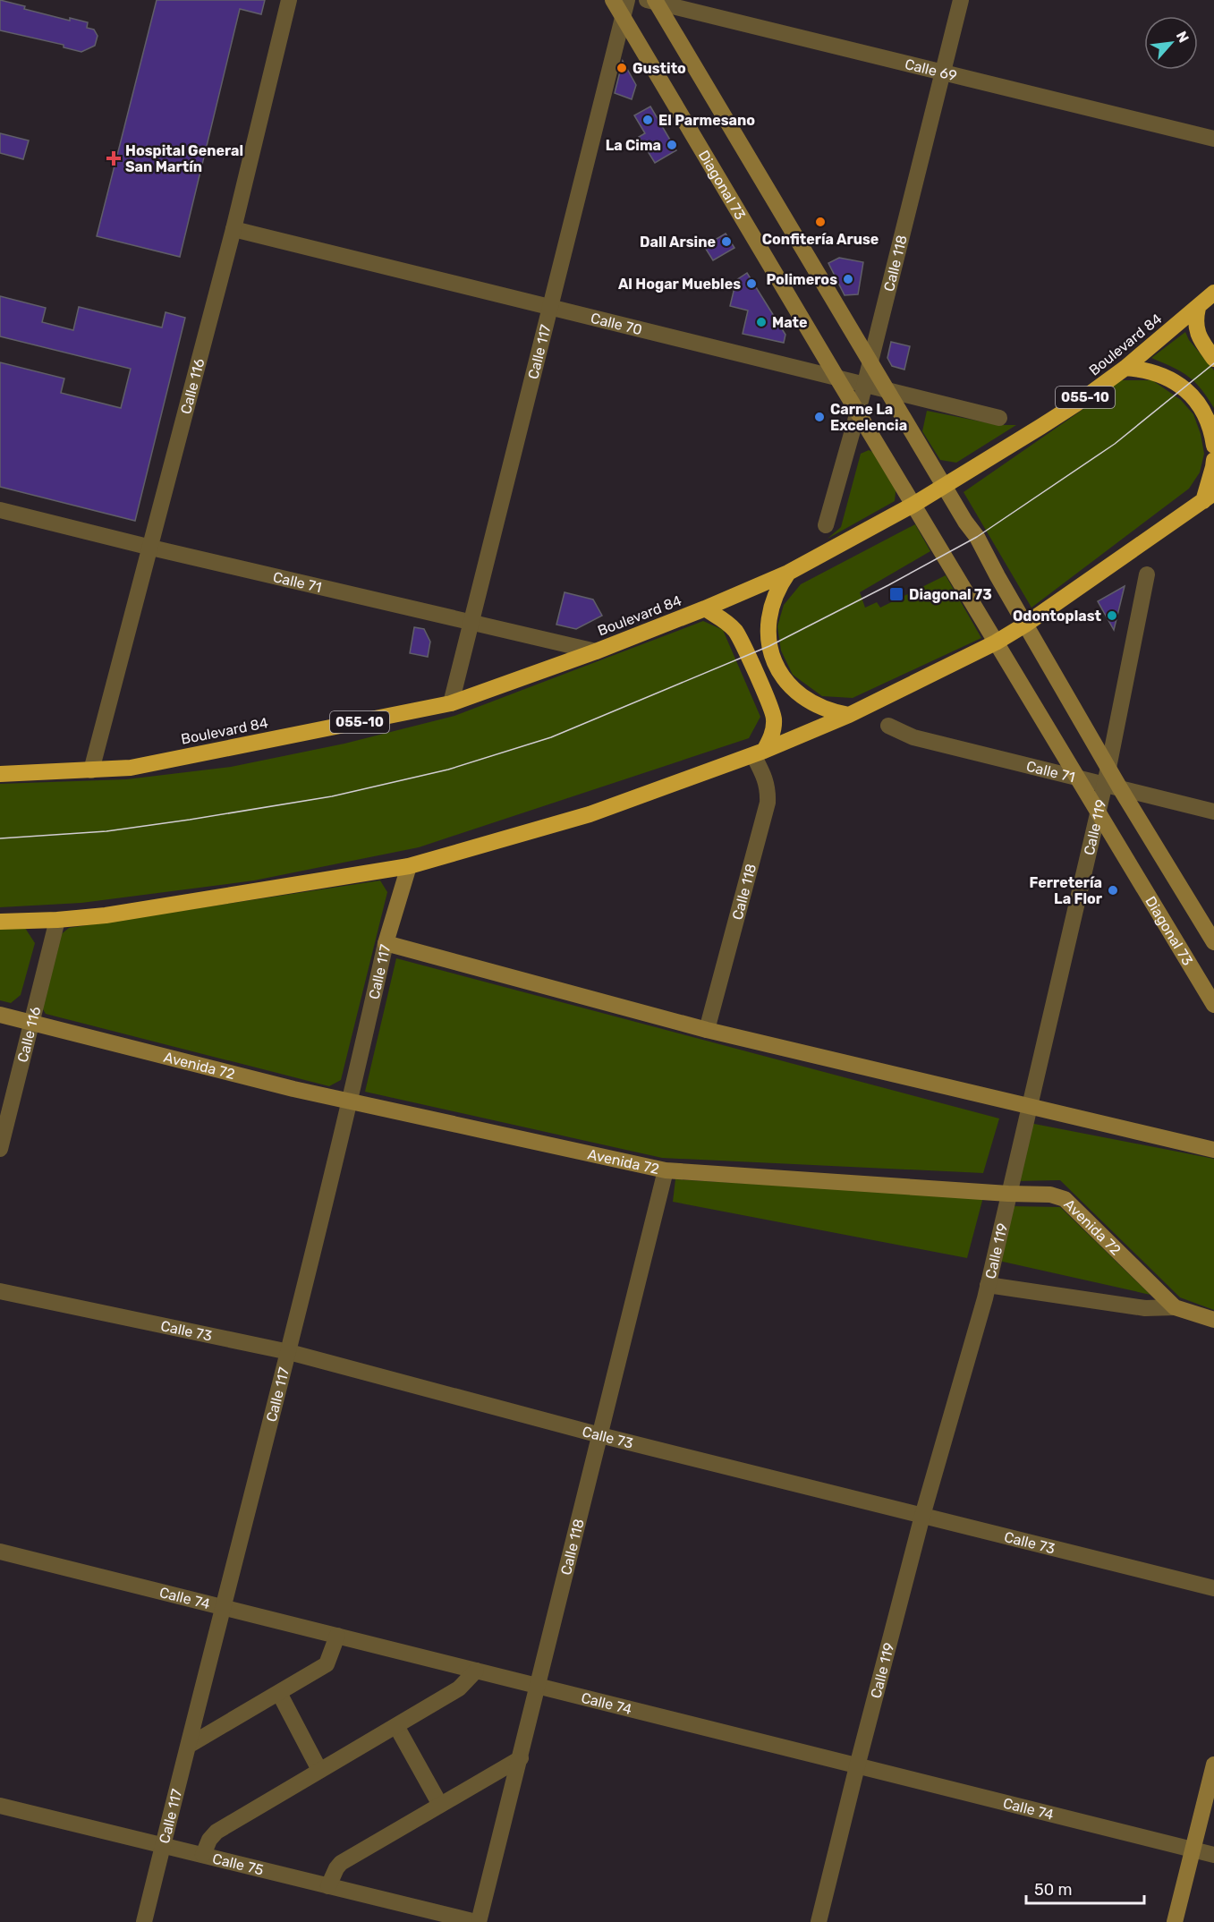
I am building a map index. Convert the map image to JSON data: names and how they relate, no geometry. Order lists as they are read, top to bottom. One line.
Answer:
{"streets":{"highway":["Boulevard 84","055-10"],"street":["Calle 69","Diagonal 73","Calle 118","Calle 70","Calle 117","Calle 116","Calle 71","Calle 119","Avenida 72","Calle 73","Calle 74","Calle 75"]},"crossings":[["Calle 69","Calle 118"],["Diagonal 73","Calle 118"],["Diagonal 73","Calle 70"],["Diagonal 73","Boulevard 84"],["Diagonal 73","Calle 117"],["Diagonal 73","Calle 71"],["Diagonal 73","Calle 119"],["Calle 118","Calle 70"],["Calle 118","Avenida 72"],["Calle 118","Calle 73"],["Calle 118","Calle 74"],["Calle 118","Calle 75"],["Calle 70","Calle 117"],["Calle 70","Calle 116"],["Boulevard 84","Calle 117"],["Boulevard 84","Calle 116"],["Boulevard 84","Calle 71"],["Calle 117","Calle 71"],["Calle 117","Avenida 72"],["Calle 117","Calle 73"],["Calle 117","Calle 74"],["Calle 117","Calle 75"],["Calle 116","Calle 71"],["Calle 116","Avenida 72"],["Calle 71","Calle 119"],["Calle 119","Avenida 72"],["Calle 119","Calle 73"],["Calle 119","Calle 74"]],"places":{"other":["Gustito","El Parmesano","La Cima","Confitería Aruse","Dall Arsine","Polimeros","Al Hogar Muebles","Mate","Carne La Excelencia","Odontoplast","Ferretería La Flor"],"health":["Hospital General San Martín"],"transit":["Diagonal 73"]},"scale_bar":"50 m","north":"top right"}
